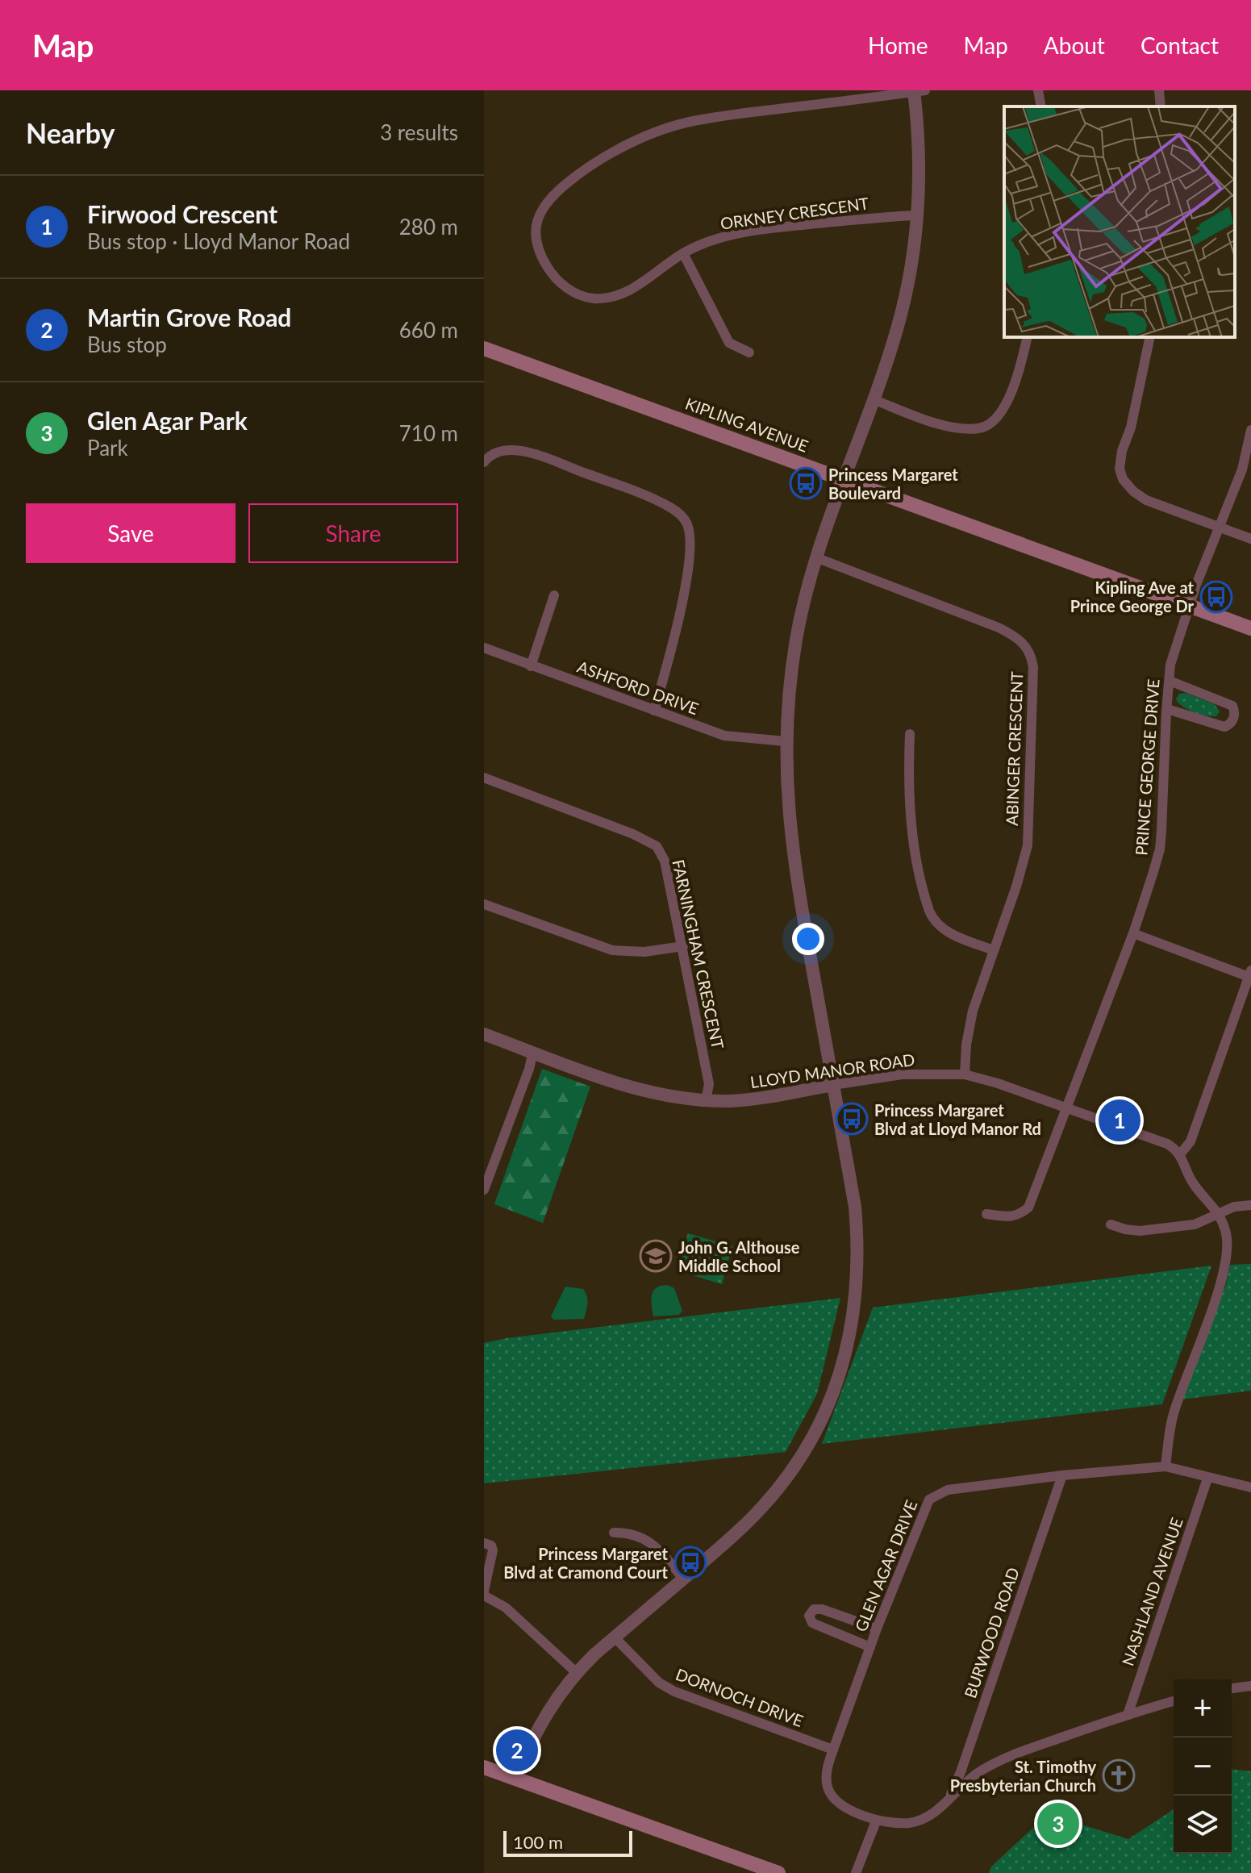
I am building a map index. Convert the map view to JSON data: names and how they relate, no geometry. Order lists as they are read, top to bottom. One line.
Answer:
{"streets":{"main road":["KIPLING AVENUE"],"street":["ORKNEY CRESCENT","ASHFORD DRIVE","ABINGER CRESCENT","PRINCE GEORGE DRIVE","FARNINGHAM CRESCENT","LLOYD MANOR ROAD","GLEN AGAR DRIVE","NASHLAND AVENUE","BURWOOD ROAD","DORNOCH DRIVE"]},"crossings":[["KIPLING AVENUE","PRINCE GEORGE DRIVE"],["ABINGER CRESCENT","LLOYD MANOR ROAD"],["PRINCE GEORGE DRIVE","LLOYD MANOR ROAD"],["FARNINGHAM CRESCENT","LLOYD MANOR ROAD"],["GLEN AGAR DRIVE","NASHLAND AVENUE"],["GLEN AGAR DRIVE","BURWOOD ROAD"],["GLEN AGAR DRIVE","DORNOCH DRIVE"]],"places":{"bus stop":["Princess Margaret Boulevard","Kipling Ave at Prince George Dr","Princess Margaret Blvd at Lloyd Manor Rd","Princess Margaret Blvd at Cramond Court"],"school or university":["John G. Althouse Middle School"],"church":["St. Timothy Presbyterian Church"]},"scale_bar":"100 m","page":{"header":"Map","nav":["Home","Map","About","Contact"],"heading":["Nearby","3 results"],"list":[{"mark":"1","name":"Firwood Crescent","note":"Bus stop · Lloyd Manor Road","value":"280 m"},{"mark":"2","name":"Martin Grove Road","note":"Bus stop","value":"660 m"},{"mark":"3","name":"Glen Agar Park","note":"Park","value":"710 m"}],"buttons":["Save","Share"],"pins":["1","2","3"],"map_buttons":["+","−"],"scale":"100 m"}}
